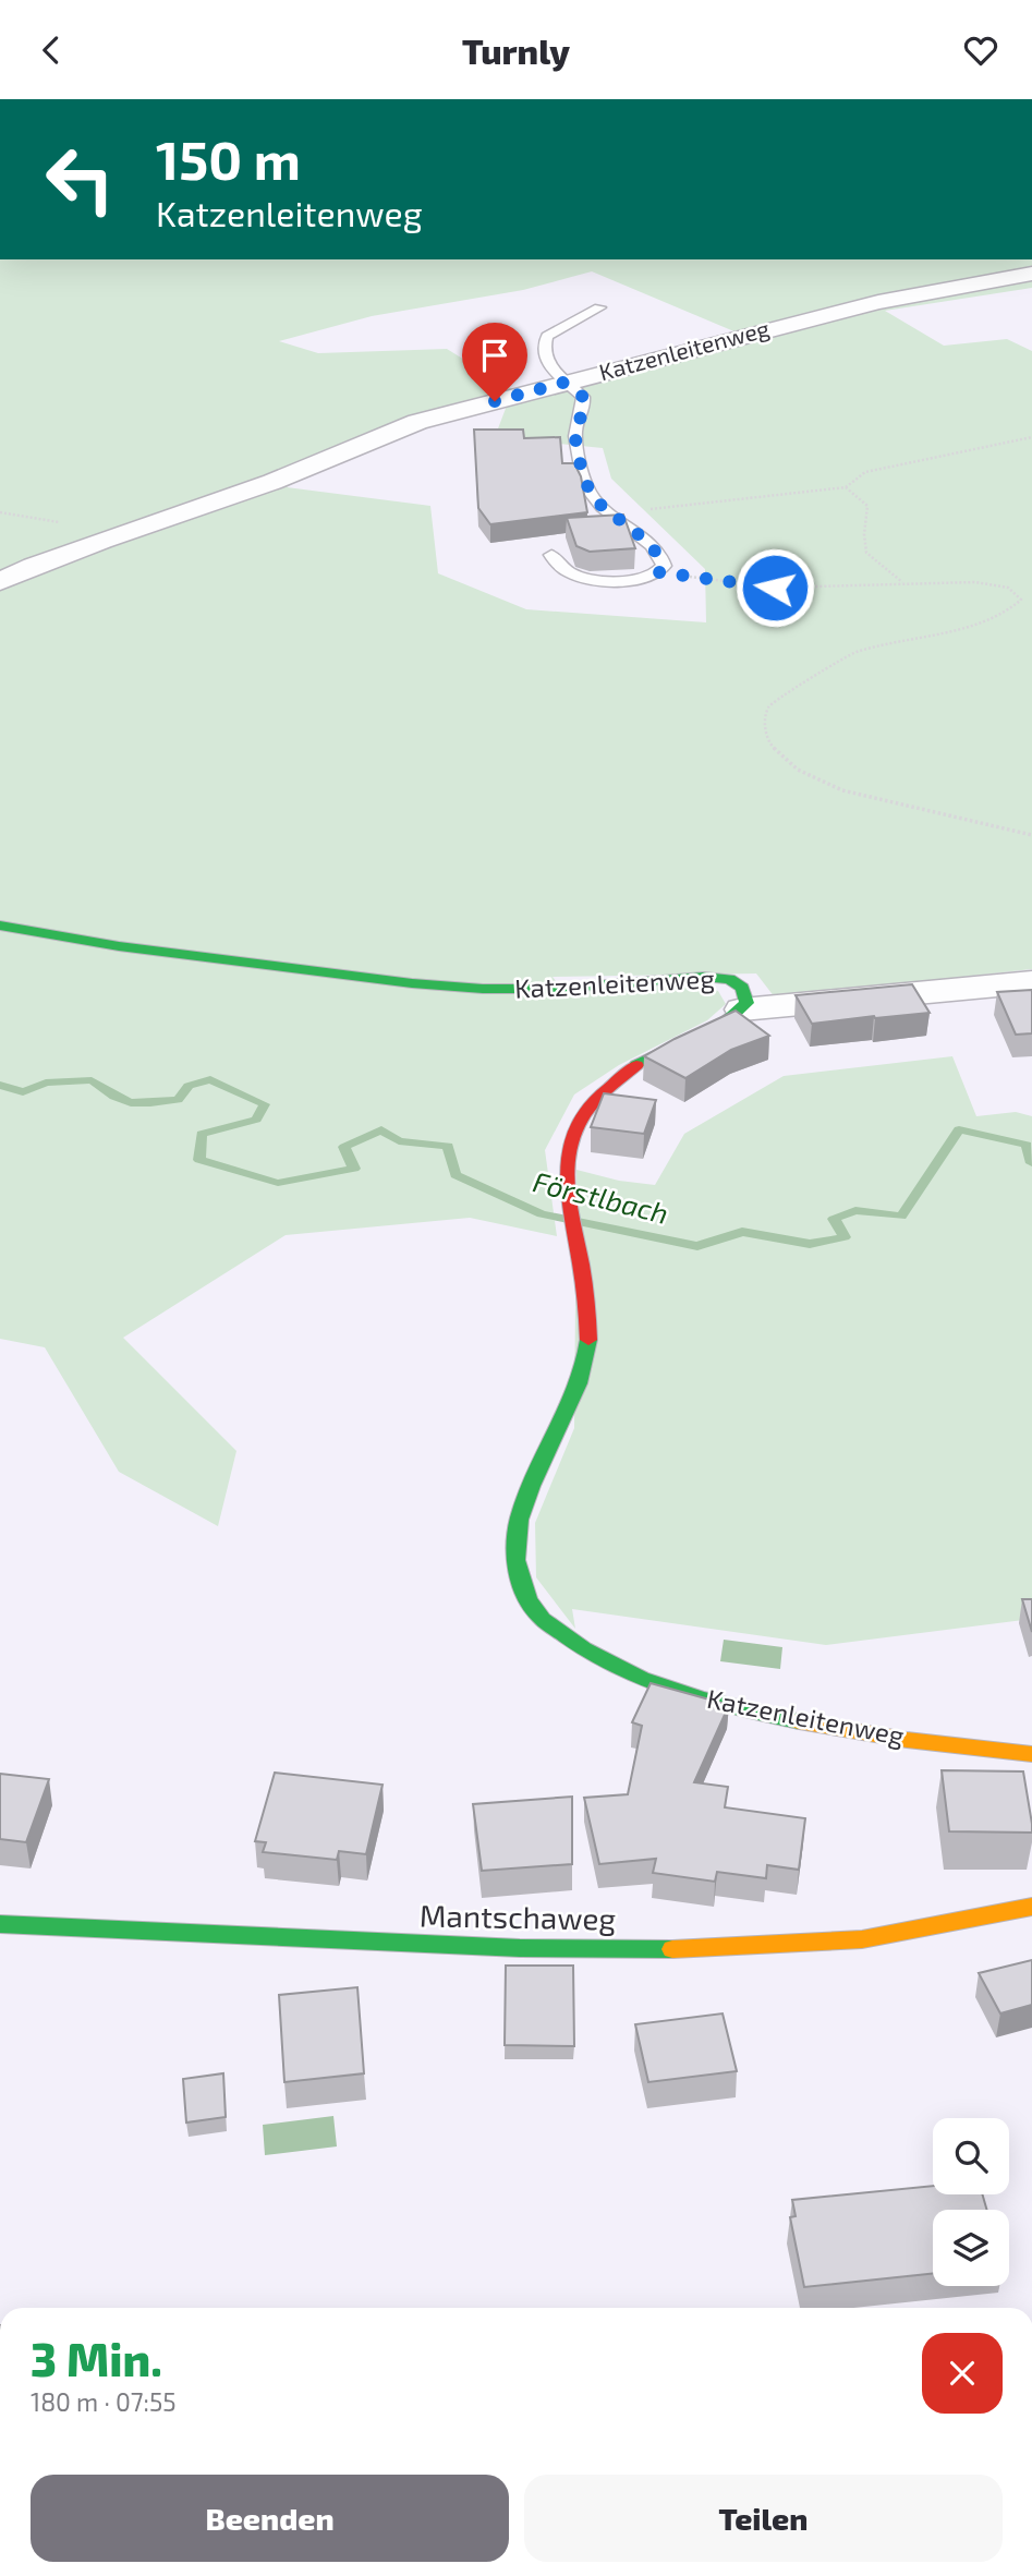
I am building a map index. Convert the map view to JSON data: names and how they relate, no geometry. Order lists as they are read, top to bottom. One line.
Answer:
{"streets":{"street":["Katzenleitenweg","Mantschaweg"]},"water":["Förstlbach"],"page":{"header":"Turnly","turn":["150 m","Katzenleitenweg"],"heading":["3 Min.","180 m · 07:55"],"buttons":["Beenden","Teilen"]}}
